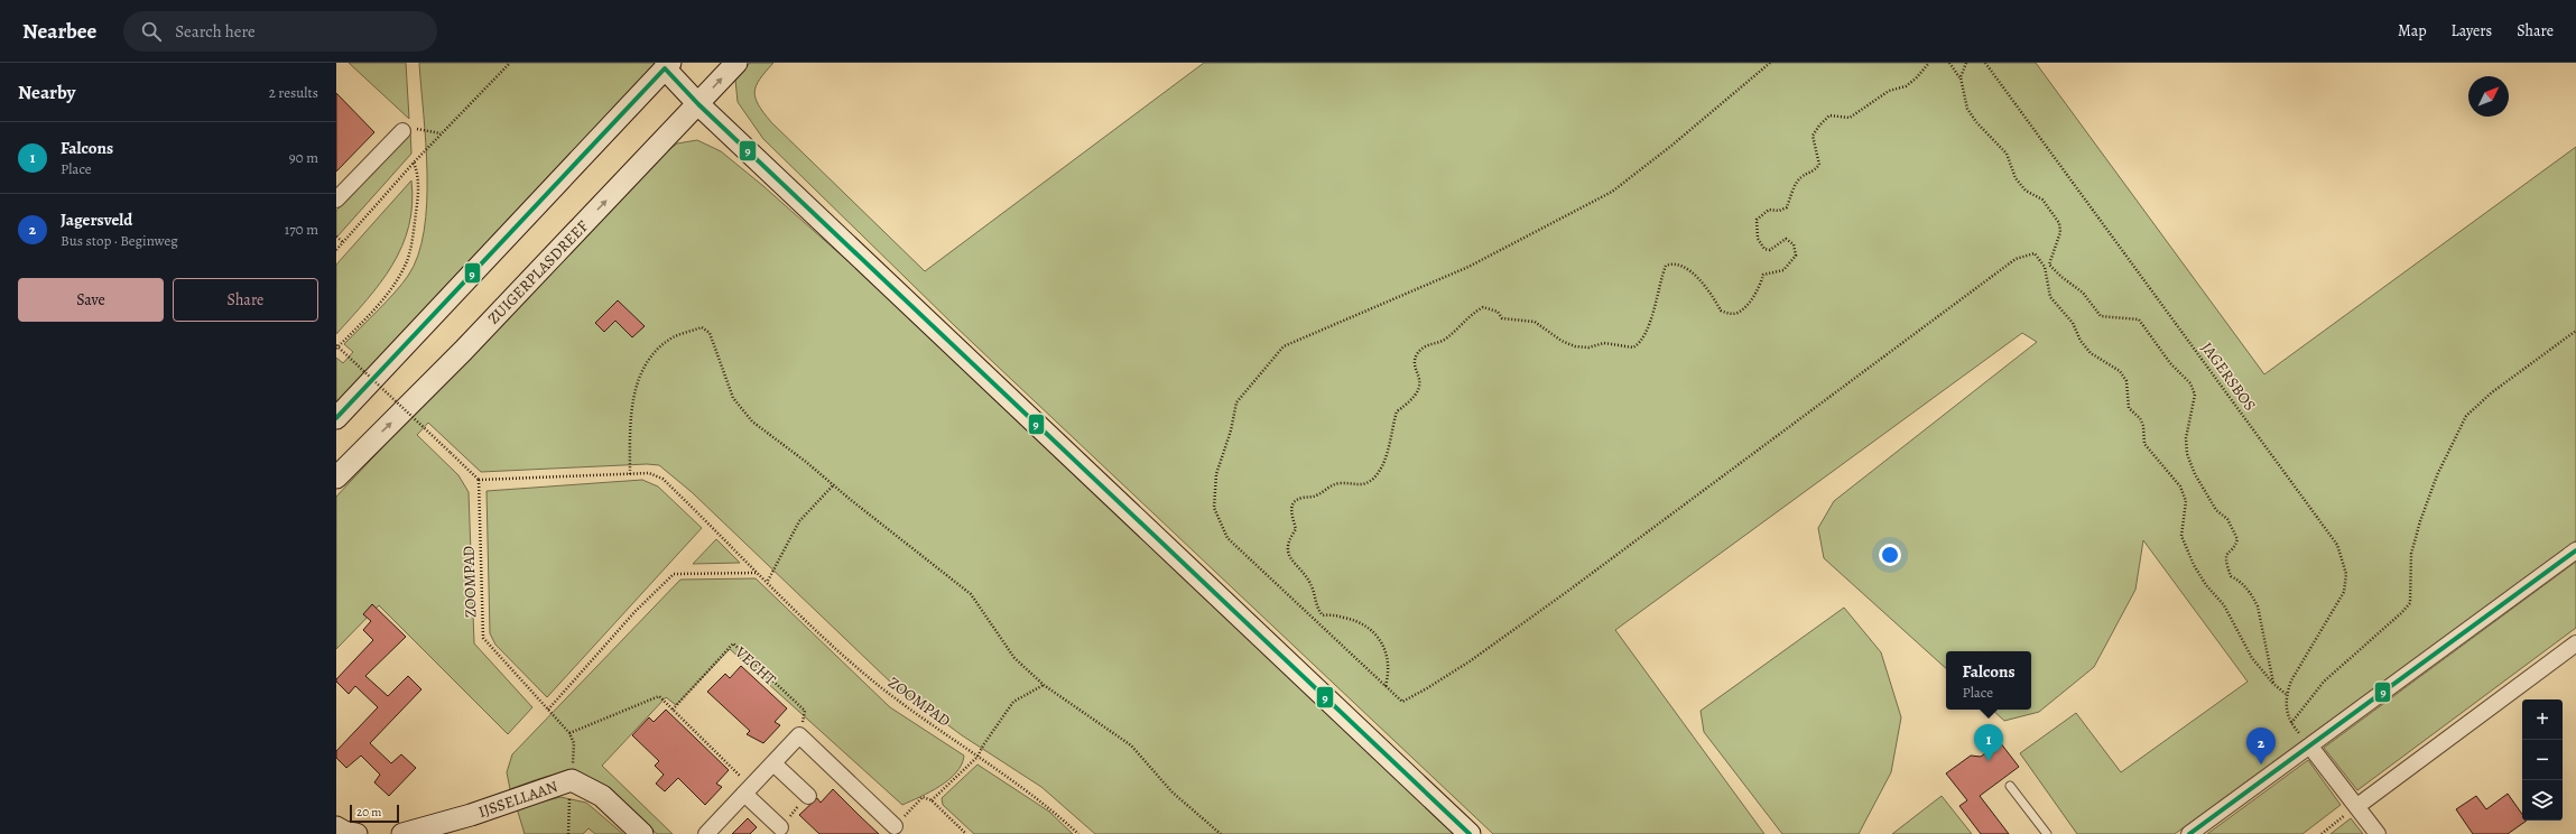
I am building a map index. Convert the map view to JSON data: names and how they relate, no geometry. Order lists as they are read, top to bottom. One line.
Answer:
{"streets":{"street":["ZUIGERPLASDREEF","IJSSELLAAN"],"path":["JAGERSBOS","ZOOMPAD","VECHT"]},"lines":["transit line 9"],"scale_bar":"20 m","north":"top right","page":{"header":"Nearbee","search":"Search here","nav":["Map","Layers","Share"],"heading":["Nearby","2 results"],"list":[{"mark":"1","name":"Falcons","note":"Place","value":"90 m"},{"mark":"2","name":"Jagersveld","note":"Bus stop · Beginweg","value":"170 m"}],"buttons":["Save","Share"],"popup":["Falcons","Place"],"map_buttons":["+","−"],"pins":["1","2"],"scale":"20 m"}}
